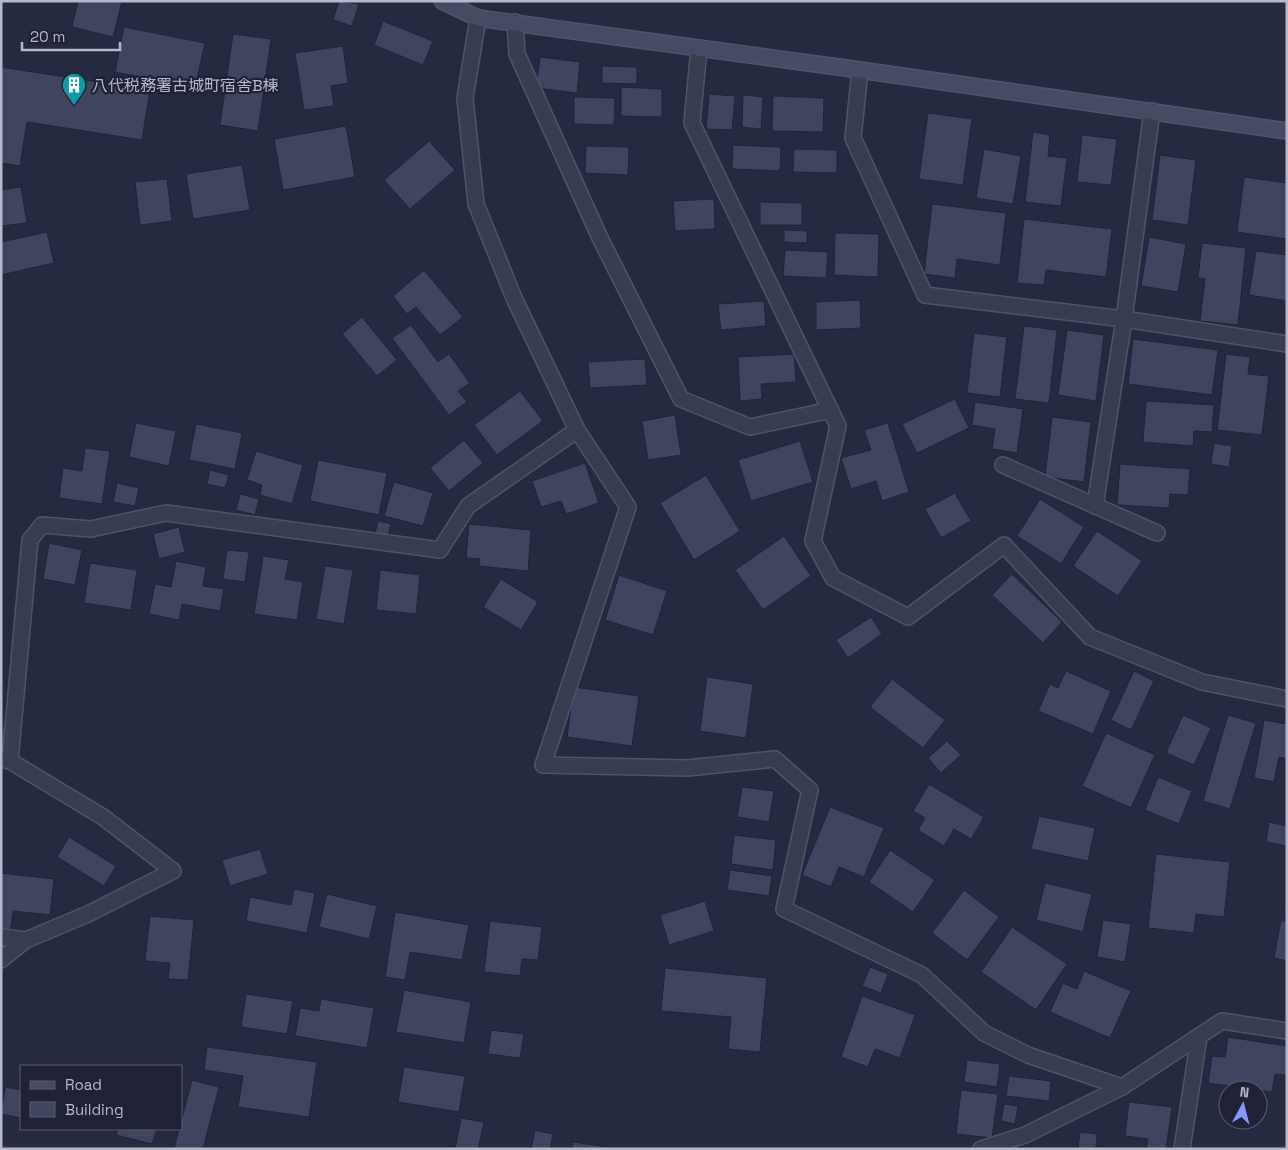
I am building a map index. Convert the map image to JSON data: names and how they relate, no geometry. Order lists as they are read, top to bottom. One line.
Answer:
{"places":{"building":["八代税務署古城町宿舎B棟"]},"legend":["Road","Building"],"scale_bar":"20 m","north":"top"}
